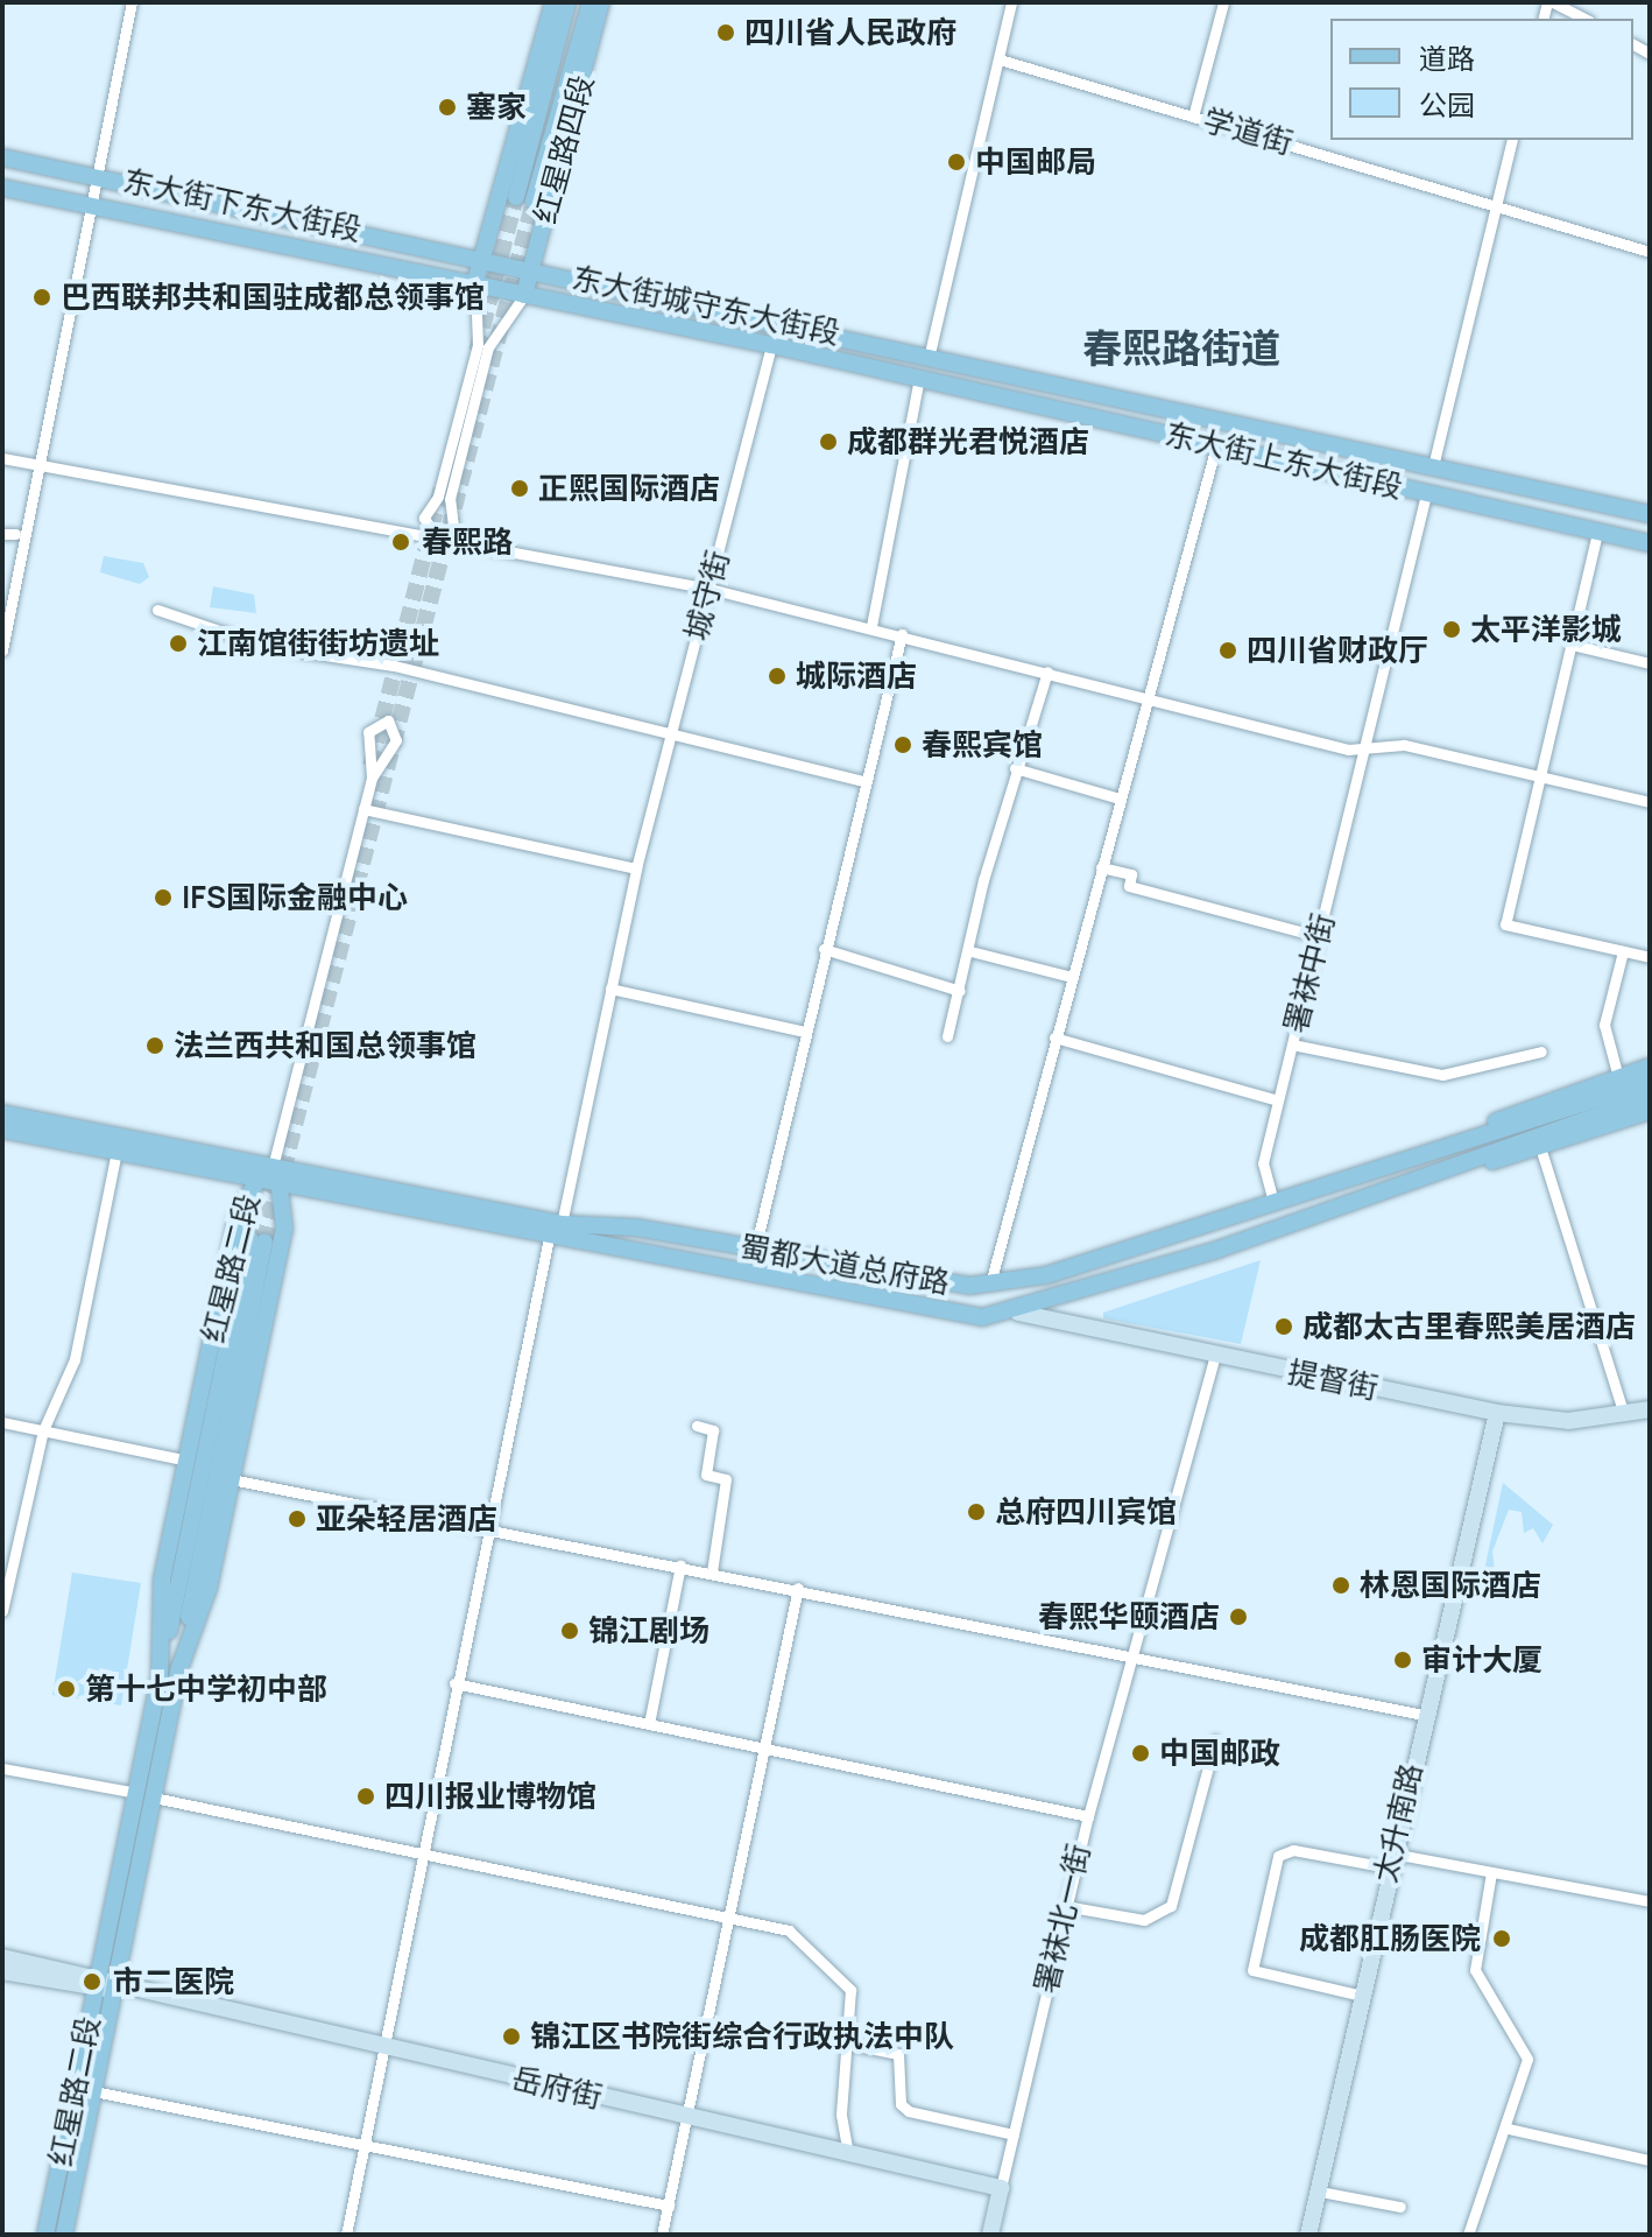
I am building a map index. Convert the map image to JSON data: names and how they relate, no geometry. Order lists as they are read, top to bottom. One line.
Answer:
{"streets":{"main road":["红星路四段","东大街下东大街段","东大街城守东大街段","东大街上东大街段","蜀都大道总府路","红星路二段","提督街","太升南路","岳府街"],"street":["学道街","城守街","署袜中街","署袜北一街"]},"crossings":[["红星路四段","东大街下东大街段"],["红星路四段","东大街城守东大街段"],["东大街下东大街段","东大街城守东大街段"],["东大街城守东大街段","东大街上东大街段"],["东大街城守东大街段","城守街"],["东大街上东大街段","署袜中街"],["城守街","蜀都大道总府路"],["署袜中街","蜀都大道总府路"],["蜀都大道总府路","红星路二段"],["蜀都大道总府路","提督街"],["红星路二段","岳府街"],["提督街","太升南路"],["提督街","署袜北一街"],["署袜北一街","岳府街"]],"districts":["春熙路街道"],"places":["四川省人民政府","塞家","中国邮局","巴西联邦共和国驻成都总领事馆","成都群光君悦酒店","正熙国际酒店","春熙路","太平洋影城","江南馆街街坊遗址","四川省财政厅","城际酒店","春熙宾馆","IFS国际金融中心","法兰西共和国总领事馆","成都太古里春熙美居酒店","总府四川宾馆","亚朵轻居酒店","林恩国际酒店","春熙华颐酒店","锦江剧场","审计大厦","第十七中学初中部","中国邮政","四川报业博物馆","成都肛肠医院","市二医院","锦江区书院街综合行政执法中队"],"legend":["道路","公园"]}
